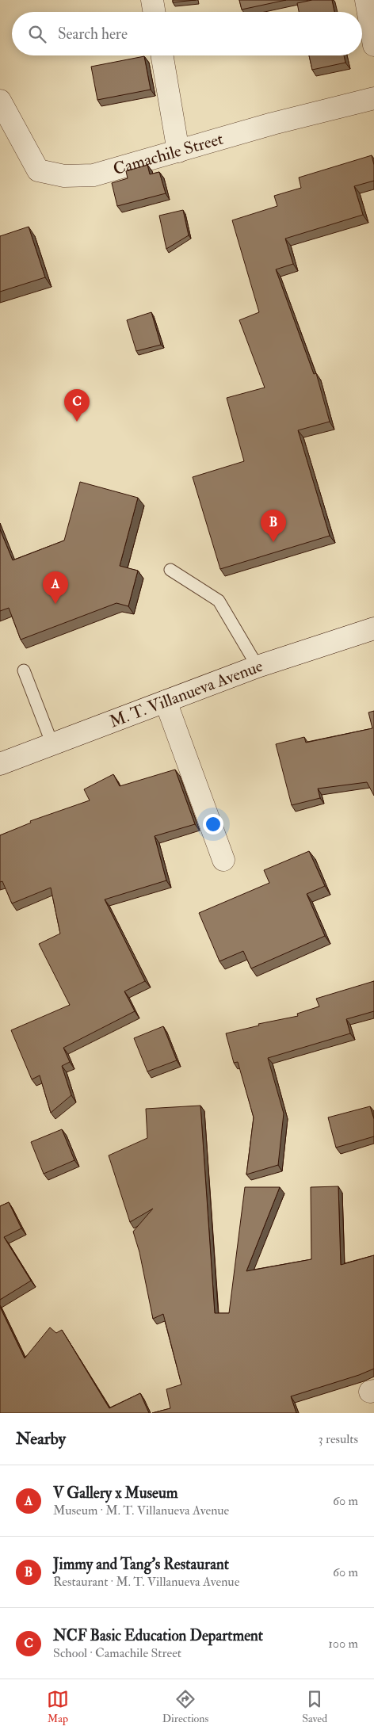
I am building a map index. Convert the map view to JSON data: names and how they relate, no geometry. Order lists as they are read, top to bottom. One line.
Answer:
{"streets":{"street":["Camachile Street","M. T. Villanueva Avenue"]},"page":{"search":"Search here","pins":["C","B","A"],"heading":["Nearby","3 results"],"list":[{"mark":"A","name":"V Gallery x Museum","note":"Museum · M. T. Villanueva Avenue","value":"60 m"},{"mark":"B","name":"Jimmy and Tang’s Restaurant","note":"Restaurant · M. T. Villanueva Avenue","value":"60 m"},{"mark":"C","name":"NCF Basic Education Department","note":"School · Camachile Street","value":"100 m"}],"nav":["Map","Directions","Saved"]}}
